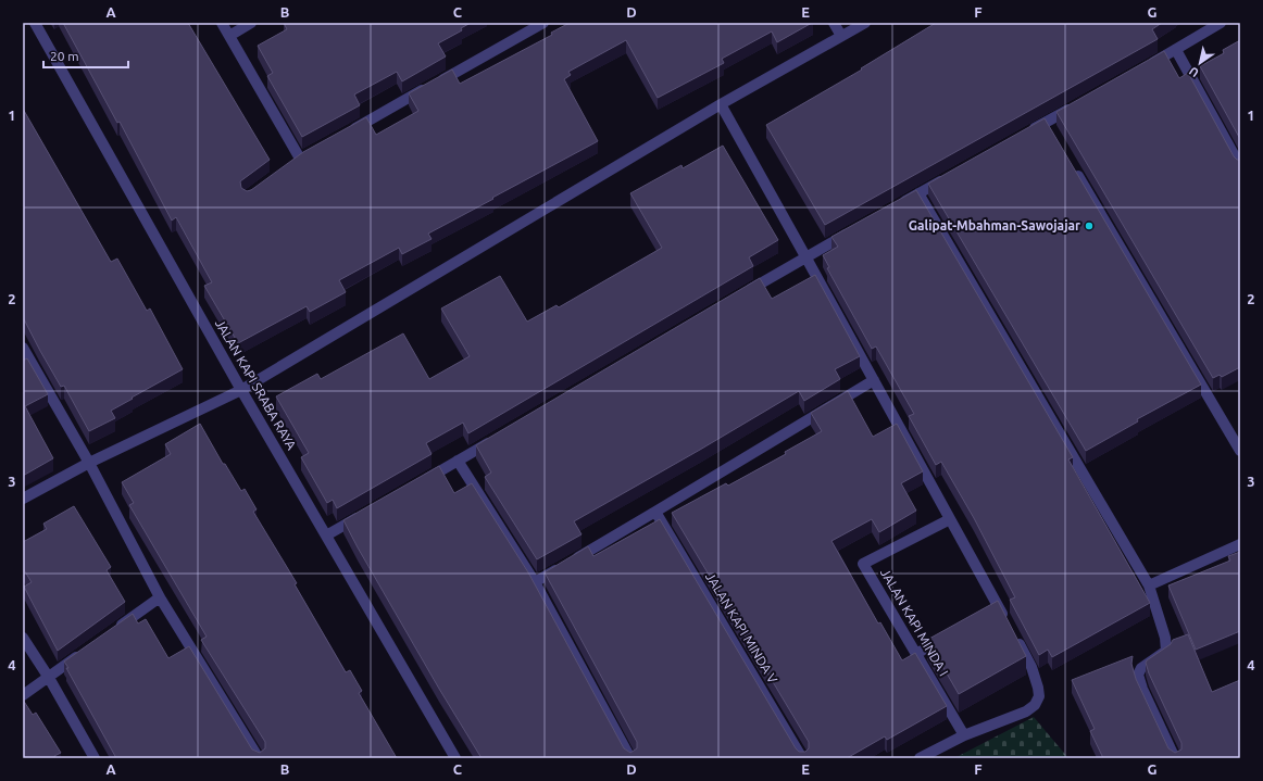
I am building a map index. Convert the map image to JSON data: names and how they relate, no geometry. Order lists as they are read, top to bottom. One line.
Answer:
{"streets":{"street":["JALAN KAPI SRABA RAYA","JALAN KAPI MINDA I","JALAN KAPI MINDA V"]},"places":["Galipat-Mbahman-Sawojajar"],"scale_bar":"20 m","north":"bottom left","grid":{"columns":["A","B","C","D","E","F","G"],"rows":["1","2","3","4"]}}
